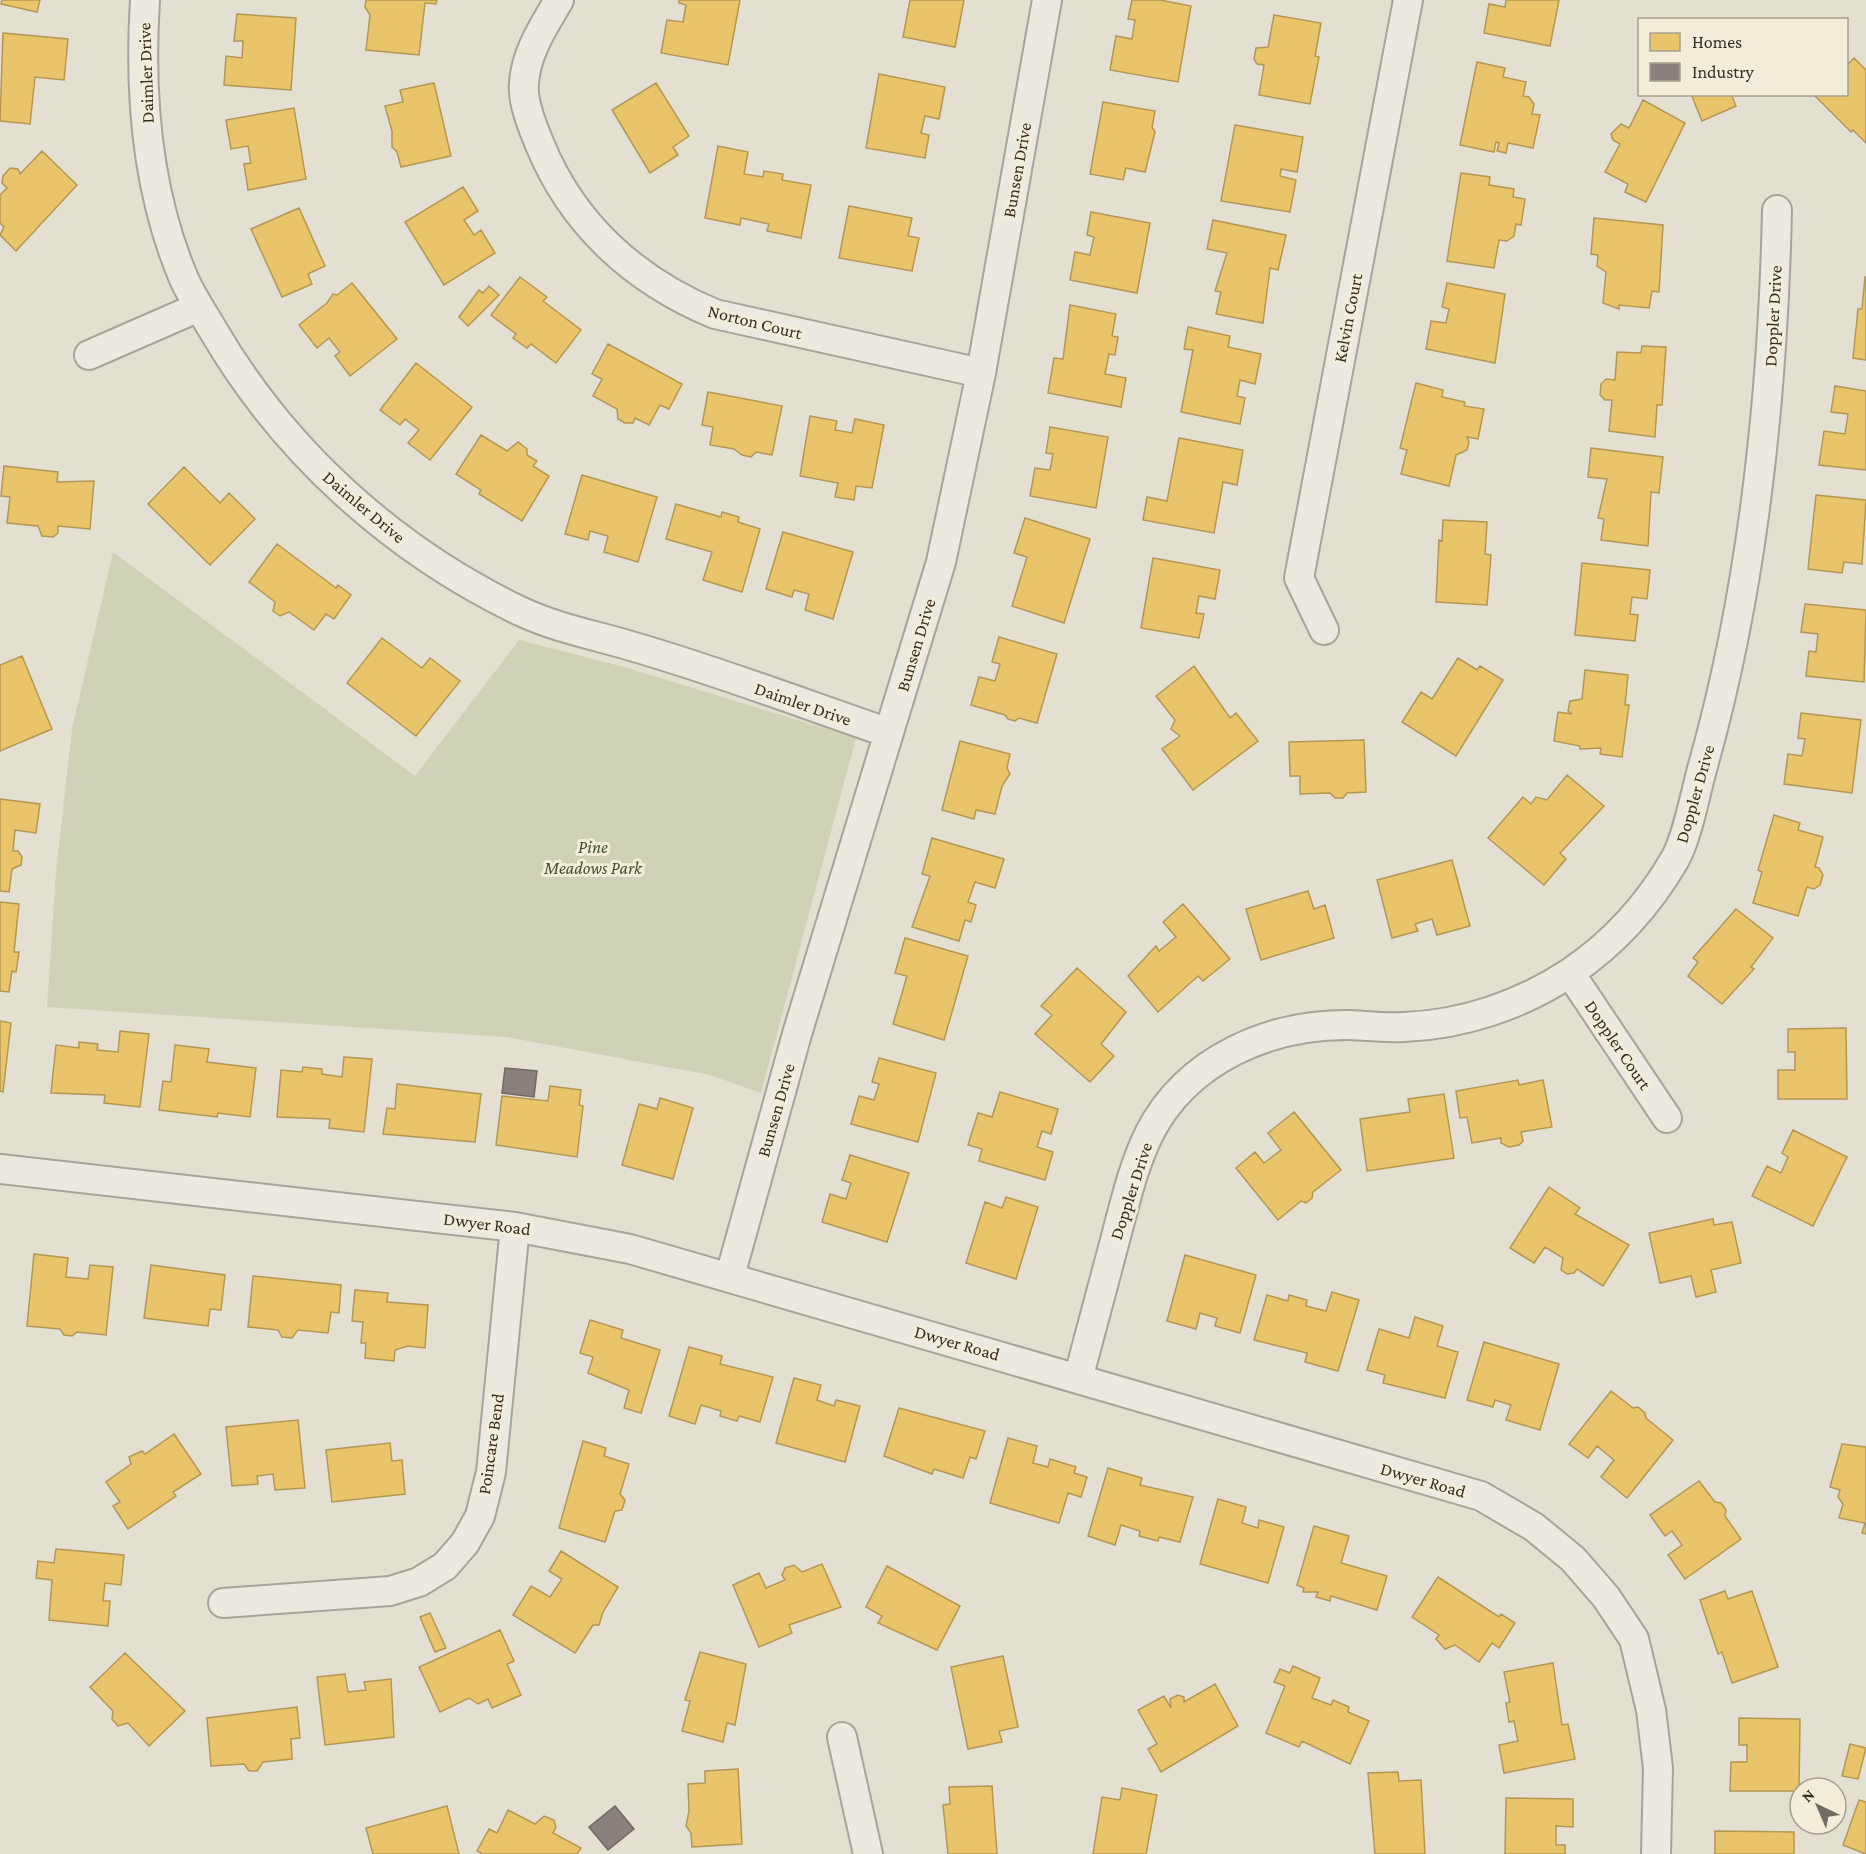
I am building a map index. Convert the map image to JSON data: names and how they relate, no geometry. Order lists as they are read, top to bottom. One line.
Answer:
{"streets":{"street":["Daimler Drive","Bunsen Drive","Doppler Drive","Kelvin Court","Norton Court","Doppler Court","Dwyer Road","Poincare Bend"]},"crossings":[["Daimler Drive","Bunsen Drive"],["Bunsen Drive","Norton Court"],["Bunsen Drive","Dwyer Road"],["Doppler Drive","Doppler Court"],["Doppler Drive","Dwyer Road"],["Dwyer Road","Poincare Bend"]],"parks":["Pine Meadows Park"],"legend":["Homes","Industry"],"north":"top left"}
